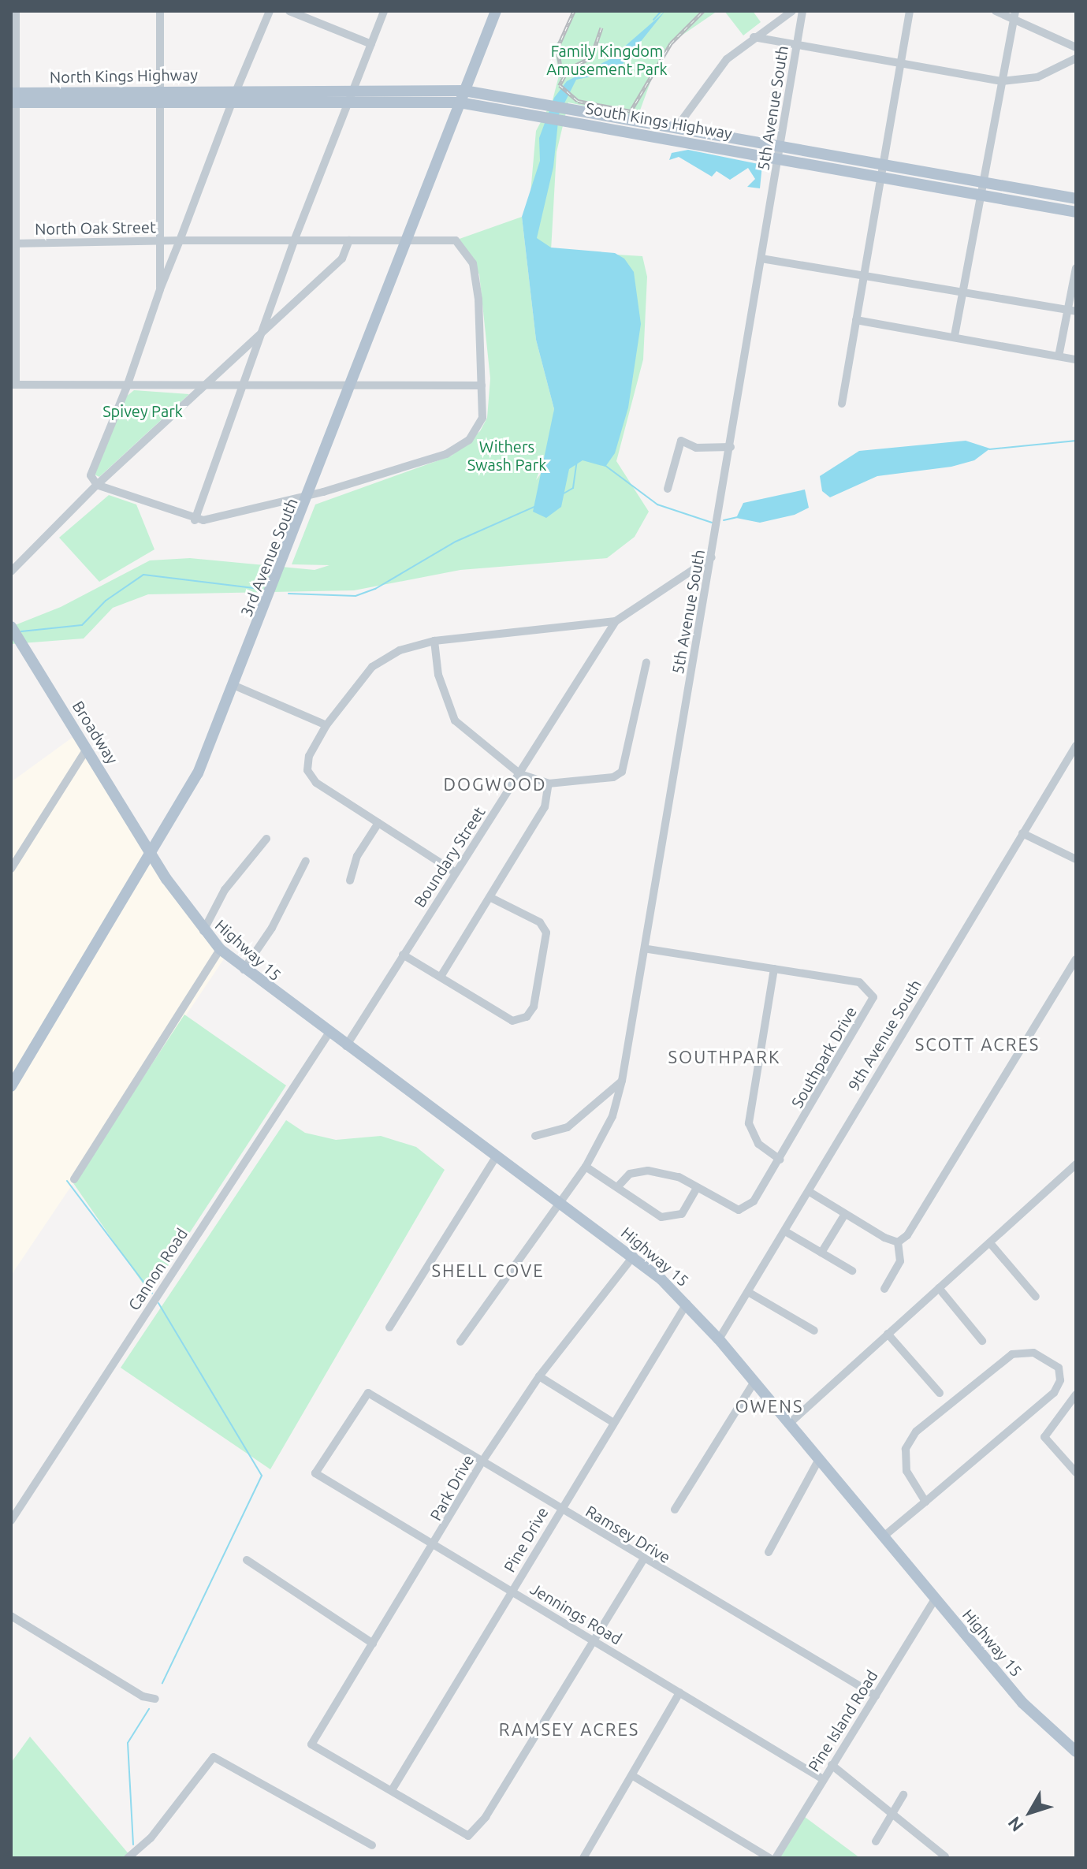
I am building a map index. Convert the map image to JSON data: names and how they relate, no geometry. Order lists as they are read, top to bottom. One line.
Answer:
{"streets":{"main road":["North Kings Highway","South Kings Highway","3rd Avenue South","Broadway","Highway 15"],"street":["5th Avenue South","North Oak Street","Boundary Street","9th Avenue South","Southpark Drive","Cannon Road","Park Drive","Ramsey Drive","Pine Drive","Jennings Road","Pine Island Road"]},"crossings":[["North Kings Highway","South Kings Highway"],["5th Avenue South","South Kings Highway"],["5th Avenue South","Boundary Street"],["5th Avenue South","Highway 15"],["5th Avenue South","Southpark Drive"],["South Kings Highway","3rd Avenue South"],["North Oak Street","3rd Avenue South"],["3rd Avenue South","Broadway"],["3rd Avenue South","Highway 15"],["Broadway","Highway 15"],["Boundary Street","Highway 15"],["Highway 15","9th Avenue South"],["Highway 15","Cannon Road"],["Highway 15","Park Drive"],["Highway 15","Pine Drive"],["Highway 15","Pine Island Road"],["Park Drive","Ramsey Drive"],["Park Drive","Pine Drive"],["Park Drive","Jennings Road"],["Ramsey Drive","Pine Drive"],["Ramsey Drive","Jennings Road"],["Ramsey Drive","Pine Island Road"],["Pine Drive","Jennings Road"],["Jennings Road","Pine Island Road"]],"districts":["DOGWOOD","SCOTT ACRES","SOUTHPARK","SHELL COVE","OWENS","RAMSEY ACRES"],"parks":["Family Kingdom Amusement Park","Spivey Park","Withers Swash Park"],"north":"bottom left"}
